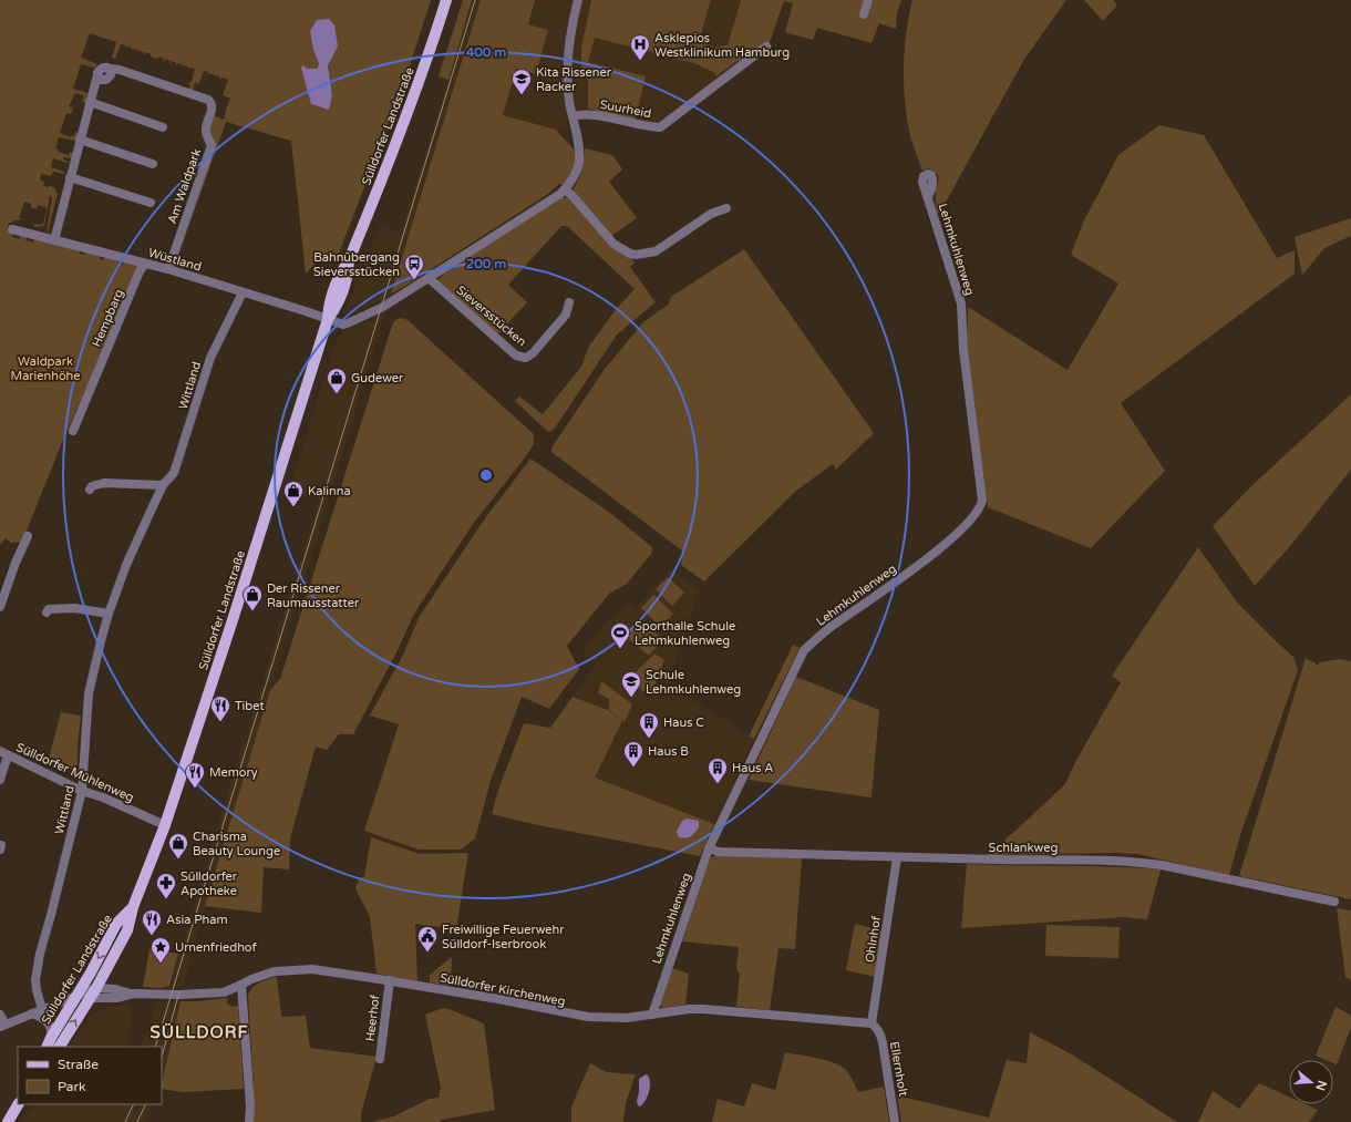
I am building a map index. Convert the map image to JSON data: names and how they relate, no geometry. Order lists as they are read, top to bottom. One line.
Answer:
{"streets":{"main road":["Sülldorfer Landstraße"],"street":["Suurheid","Am Waldpark","Lehmkuhlenweg","Wüstland","Sieversstücken","Hempbarg","Wittland","Sülldorfer Mühlenweg","Schlankweg","Ohlnhof","Sülldorfer Kirchenweg","Heerhof","Ellernholt"]},"crossings":[["Sülldorfer Landstraße","Wüstland"],["Sülldorfer Landstraße","Sülldorfer Mühlenweg"],["Sülldorfer Landstraße","Sülldorfer Kirchenweg"],["Am Waldpark","Wüstland"],["Lehmkuhlenweg","Schlankweg"],["Lehmkuhlenweg","Sülldorfer Kirchenweg"],["Wüstland","Hempbarg"],["Wüstland","Wittland"],["Wittland","Sülldorfer Mühlenweg"],["Wittland","Sülldorfer Kirchenweg"],["Schlankweg","Ohlnhof"],["Ohlnhof","Sülldorfer Kirchenweg"],["Ohlnhof","Ellernholt"],["Sülldorfer Kirchenweg","Heerhof"],["Sülldorfer Kirchenweg","Ellernholt"]],"districts":["SÜLLDORF"],"parks":["Waldpark Marienhöhe"],"places":{"hospital":["Asklepios Westklinikum Hamburg"],"school or university":["Kita Rissener Racker","Schule Lehmkuhlenweg"],"bus stop":["Bahnübergang Sieversstücken"],"shop":["Gudewer","Kalinna","Der Rissener Raumausstatter","Charisma Beauty Lounge"],"sports":["Sporthalle Schule Lehmkuhlenweg"],"restaurant":["Tibet","Memory","Asia Pham"],"building":["Haus C","Haus B","Haus A"],"pharmacy":["Sülldorfer Apotheke"],"public building":["Freiwillige Feuerwehr Sülldorf-Iserbrook"],"place":["Urnenfriedhof"]},"legend":["Straße","Park"],"north":"right","rings":["400 m","200 m"]}
